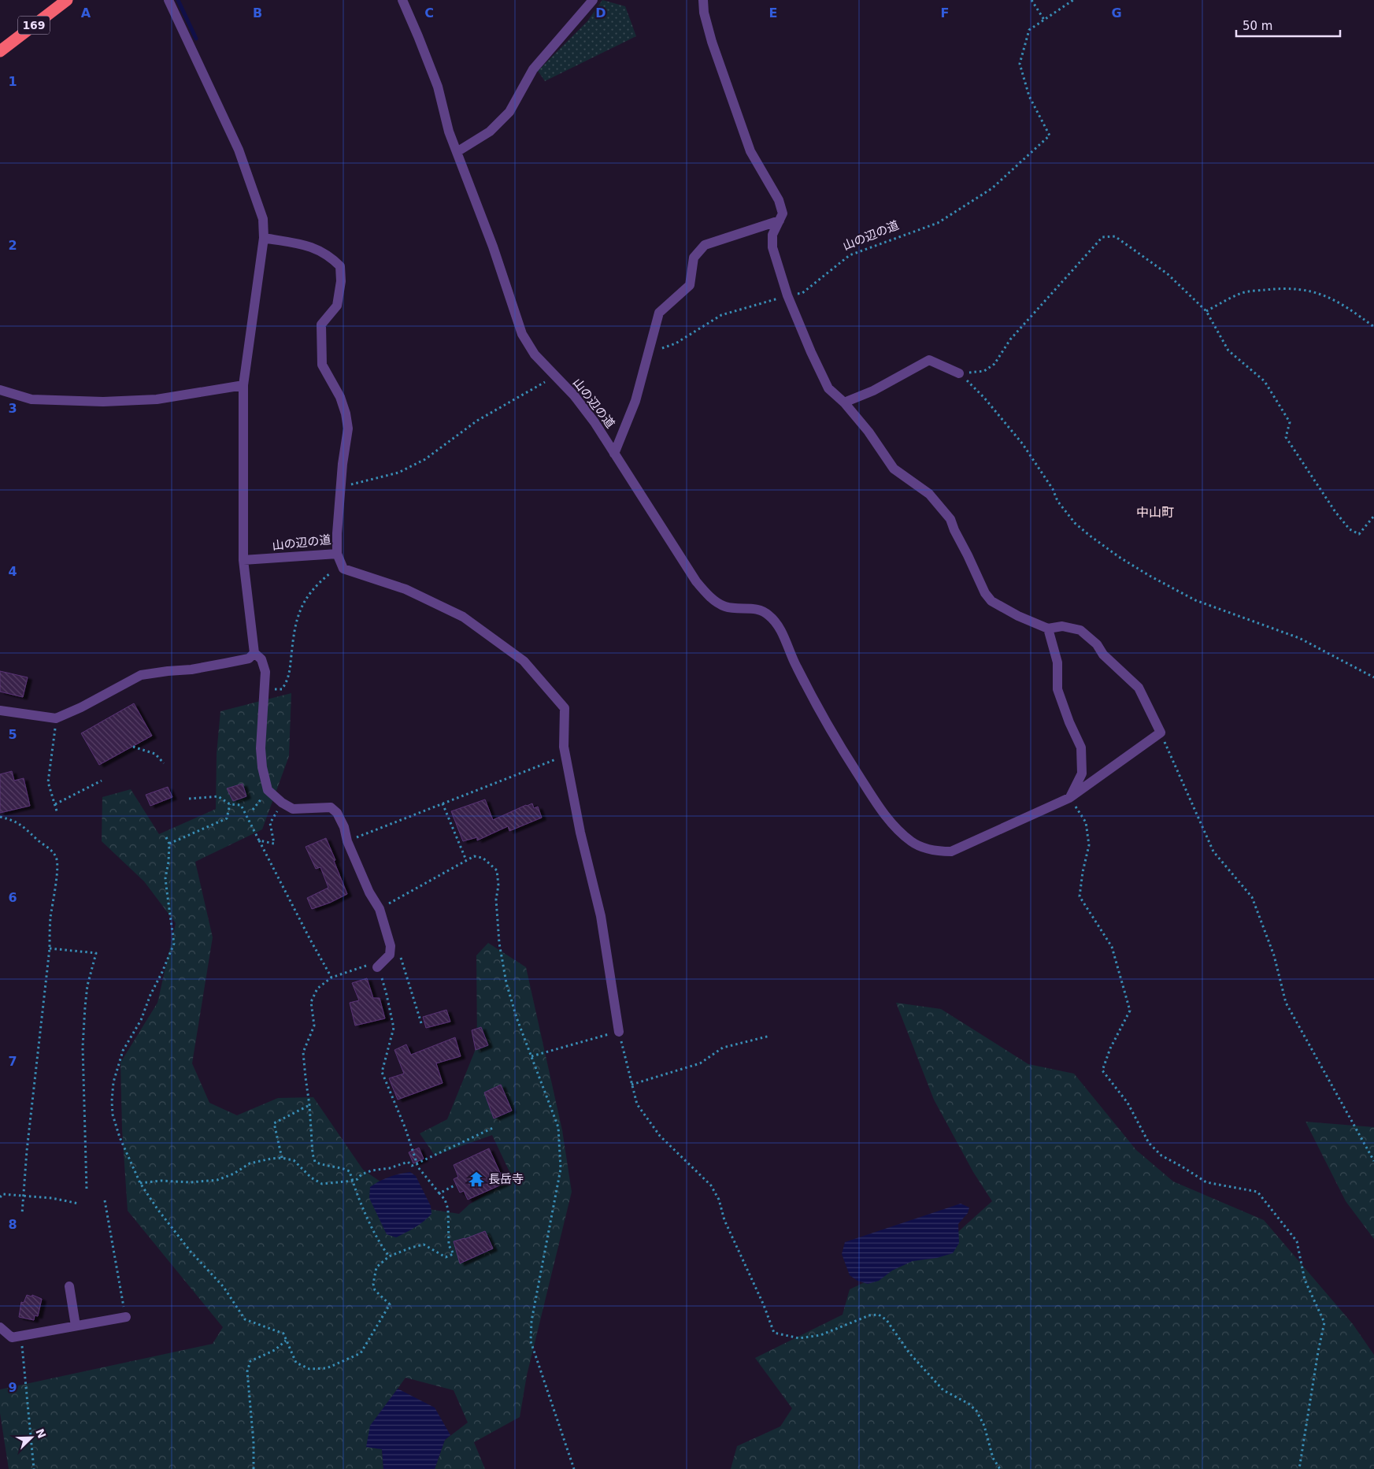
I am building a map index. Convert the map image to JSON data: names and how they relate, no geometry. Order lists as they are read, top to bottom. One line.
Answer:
{"streets":{"highway":["169"],"street":["山の辺の道"]},"districts":["中山町"],"places":{"temple":["長岳寺"]},"scale_bar":"50 m","north":"top right","grid":{"columns":["A","B","C","D","E","F","G"],"rows":["1","2","3","4","5","6","7","8","9"]}}
